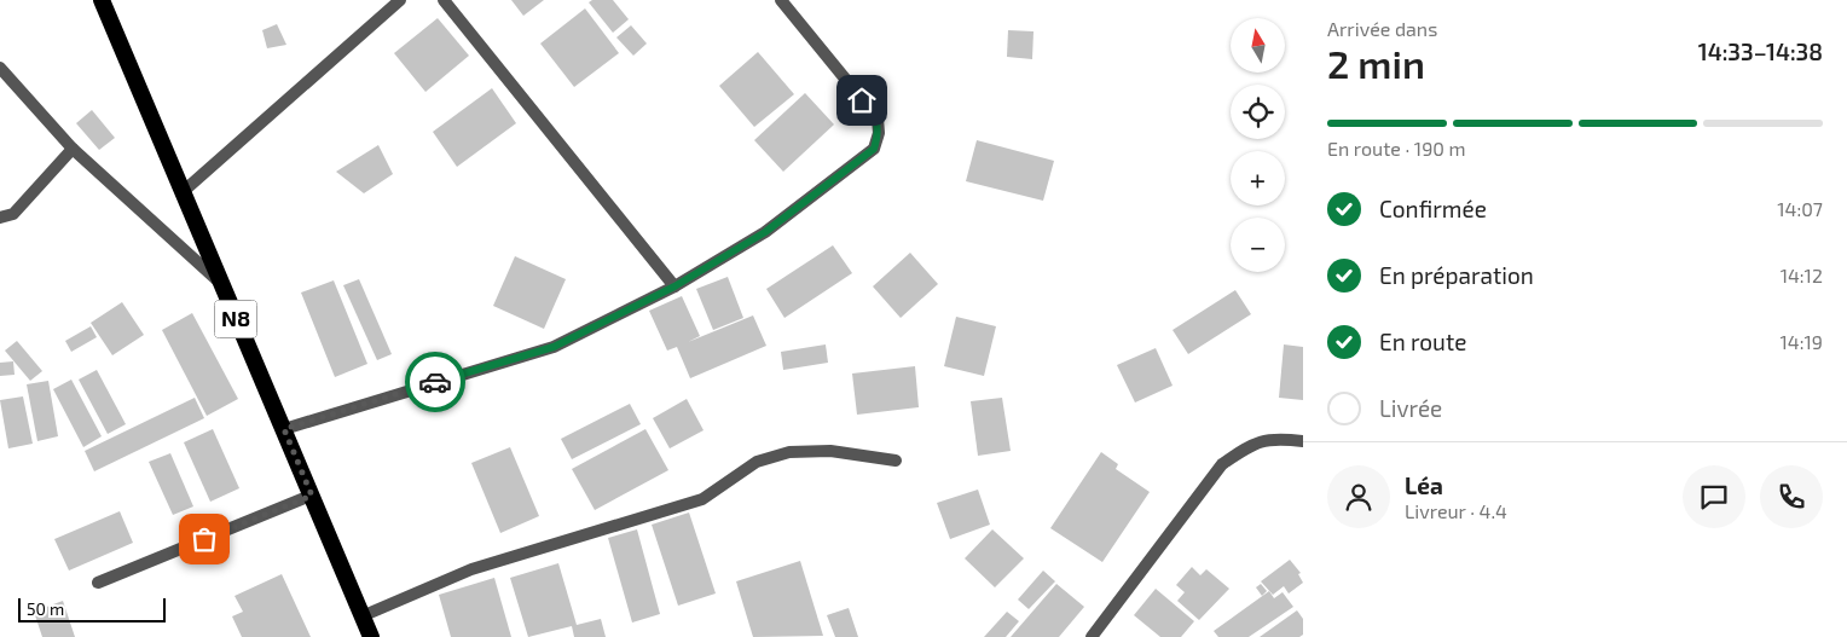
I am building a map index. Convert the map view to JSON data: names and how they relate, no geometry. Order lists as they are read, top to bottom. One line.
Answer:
{"streets":{"highway":["N8"]},"scale_bar":"50 m","north":"top","page":{"heading":["2 min","Arrivée dans","14:33–14:38"],"panel":["Léa","Livreur · 4.4"],"map_buttons":["+","−"],"bar":"En route · 190 m","list":[["Confirmée","14:07"],["En préparation","14:12"],["En route","14:19"],"Livrée"],"scale":"50 m"}}
